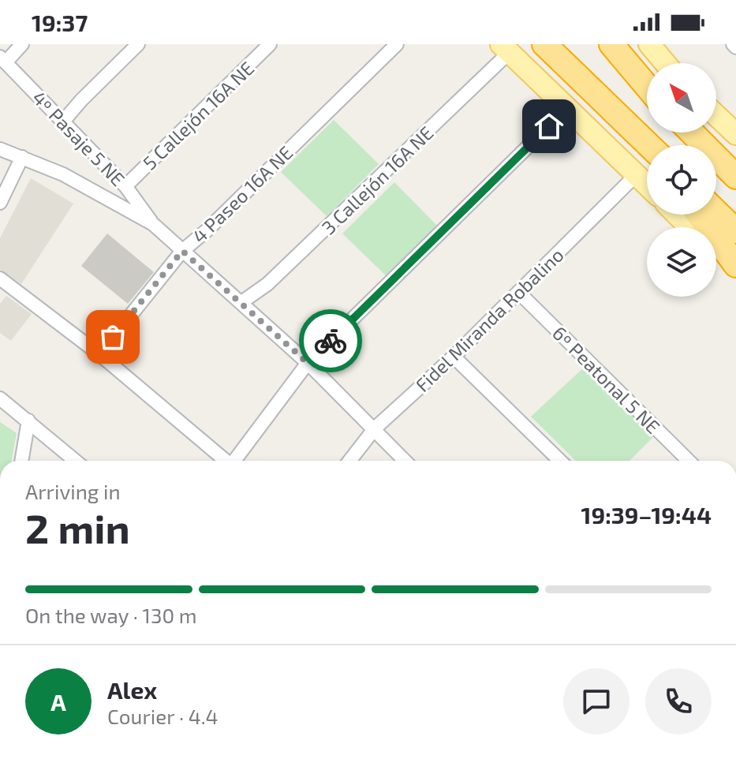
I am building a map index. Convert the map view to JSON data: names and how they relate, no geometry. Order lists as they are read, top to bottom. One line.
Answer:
{"streets":{"street":["5 Callejón 16A NE","4º Pasaje 5 NE","3 Callejón 16A NE","4 Paseo 16A NE","Fidel Miranda Robalino","6º Peatonal 5 NE"]},"crossings":[["5 Callejón 16A NE","4º Pasaje 5 NE"],["Fidel Miranda Robalino","6º Peatonal 5 NE"]],"north":"top left","page":{"status":"19:37","heading":["2 min","Arriving in","19:39–19:44"],"panel":["Alex","Courier · 4.4"],"bar":"On the way · 130 m","round":"A"}}
